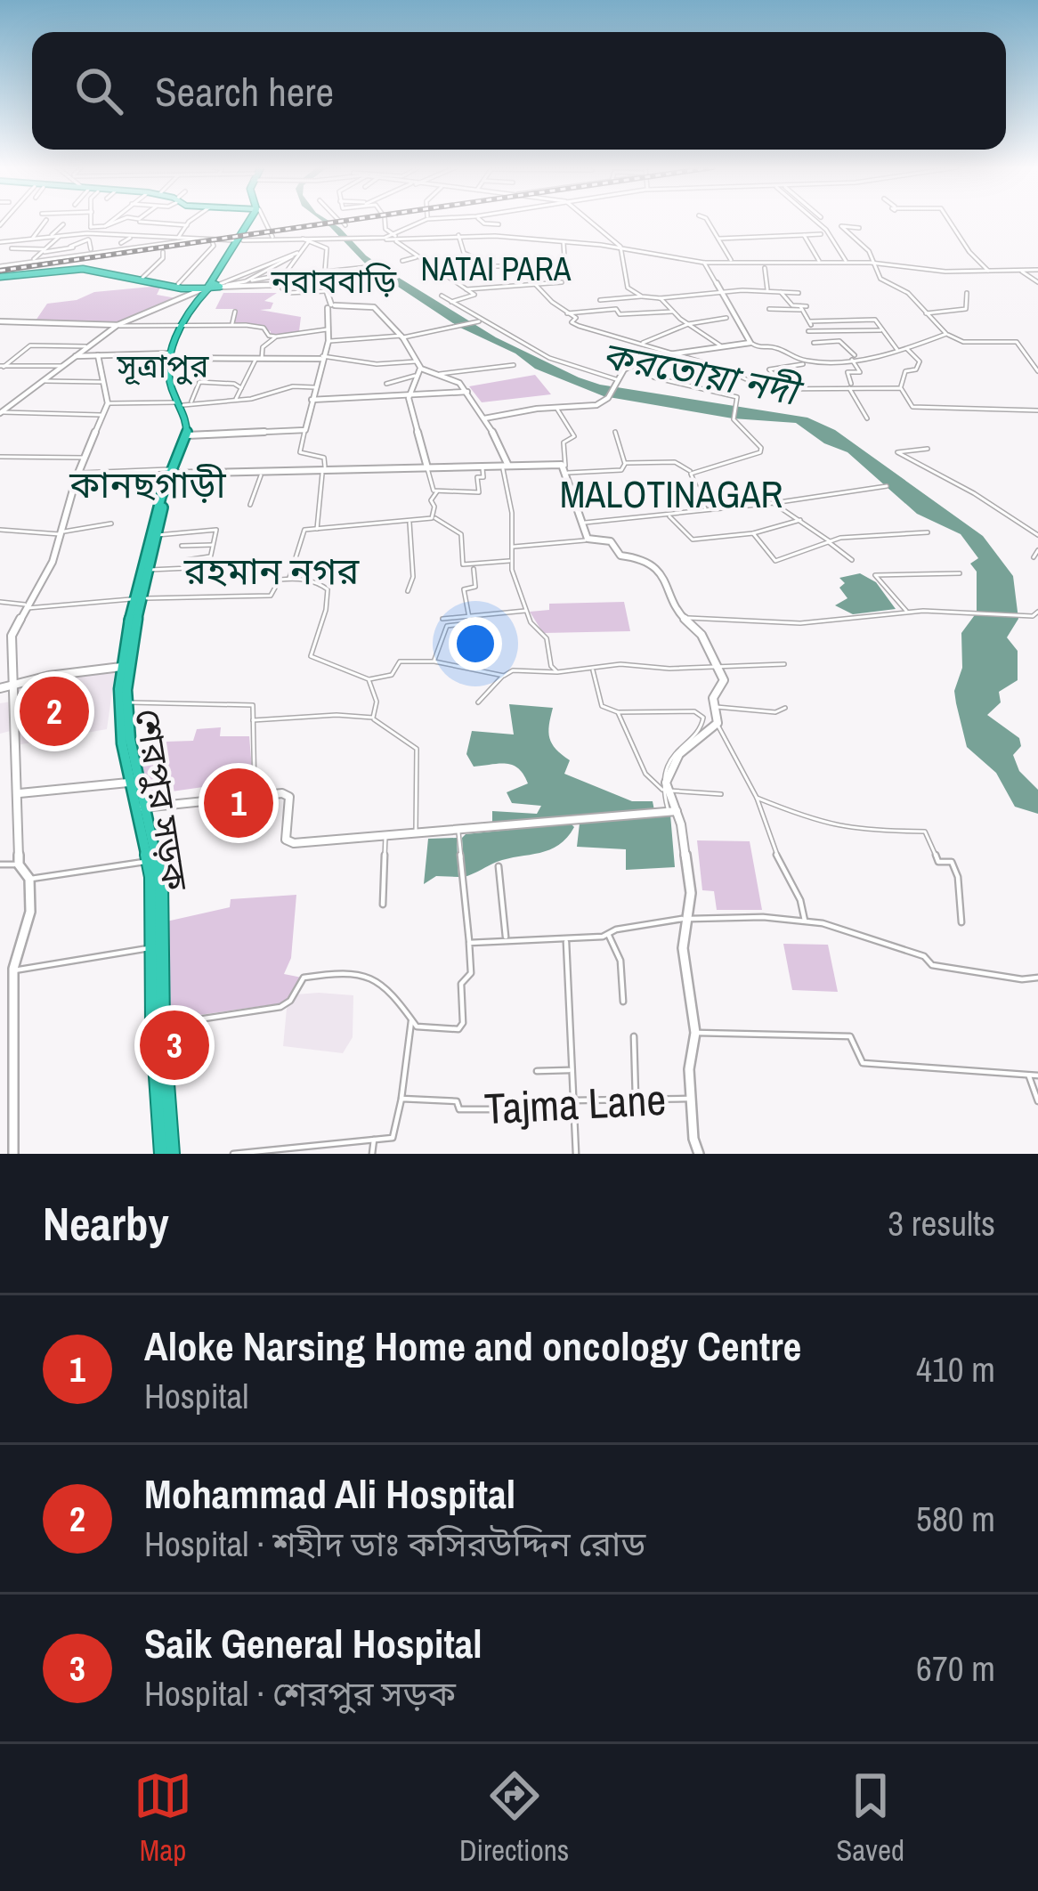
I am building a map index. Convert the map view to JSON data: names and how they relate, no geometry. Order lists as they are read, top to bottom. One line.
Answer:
{"streets":{"highway":["শেরপুর সড়ক"],"street":["Tajma Lane"]},"districts":["NATAI PARA","নবাববাড়ি","সূত্রাপুর","কানছগাড়ী","MALOTINAGAR","রহমান নগর"],"water":["করতোয়া নদী"],"page":{"search":"Search here","pins":["2","1","3"],"heading":["Nearby","3 results"],"list":[{"mark":"1","name":"Aloke Narsing Home and oncology Centre","note":"Hospital","value":"410 m"},{"mark":"2","name":"Mohammad Ali Hospital","note":"Hospital · শহীদ ডাঃ কসিরউদ্দিন রোড","value":"580 m"},{"mark":"3","name":"Saik General Hospital","note":"Hospital · শেরপুর সড়ক","value":"670 m"}],"nav":["Map","Directions","Saved"]}}
